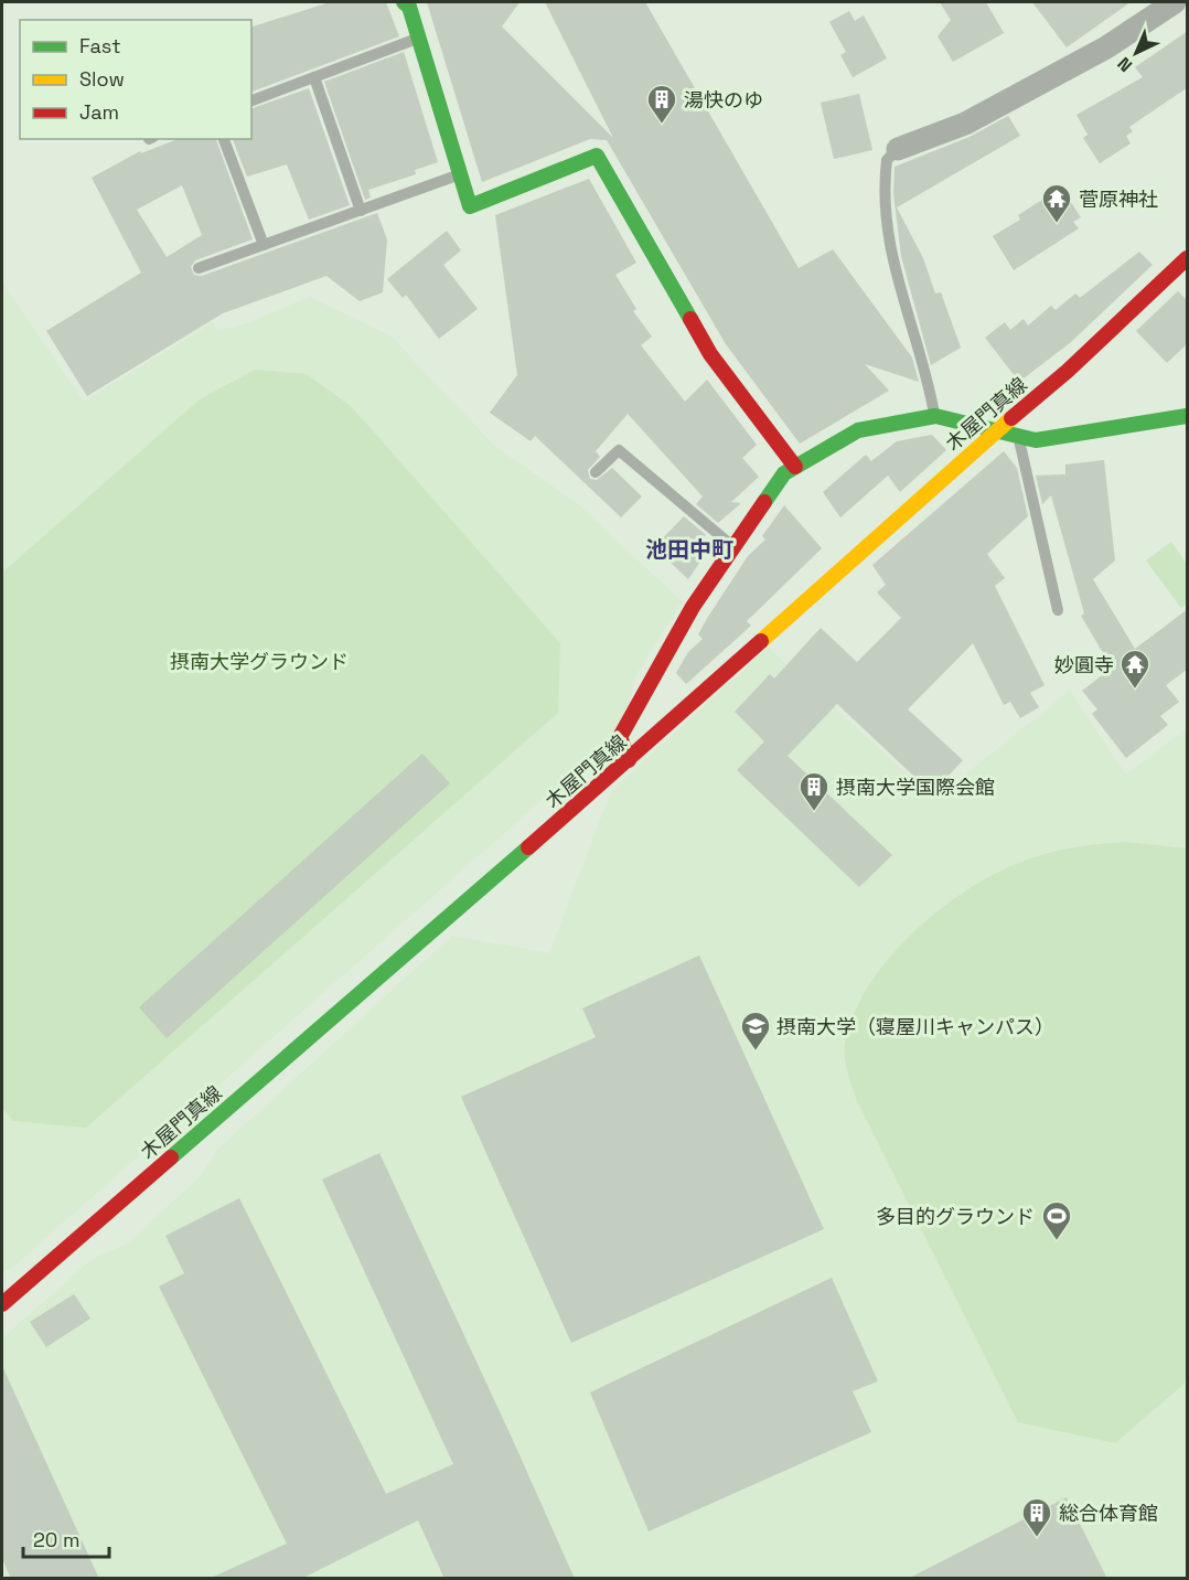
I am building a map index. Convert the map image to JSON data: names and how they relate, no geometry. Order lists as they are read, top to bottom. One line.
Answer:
{"streets":{"main road":["木屋門真線"]},"districts":["池田中町"],"parks":["摂南大学グラウンド"],"places":{"building":["湯快のゆ","摂南大学国際会館","総合体育館"],"temple":["菅原神社","妙圓寺"],"school or university":["摂南大学（寝屋川キャンパス）"],"sports":["多目的グラウンド"]},"legend":["Fast","Slow","Jam"],"scale_bar":"20 m","north":"bottom left"}
